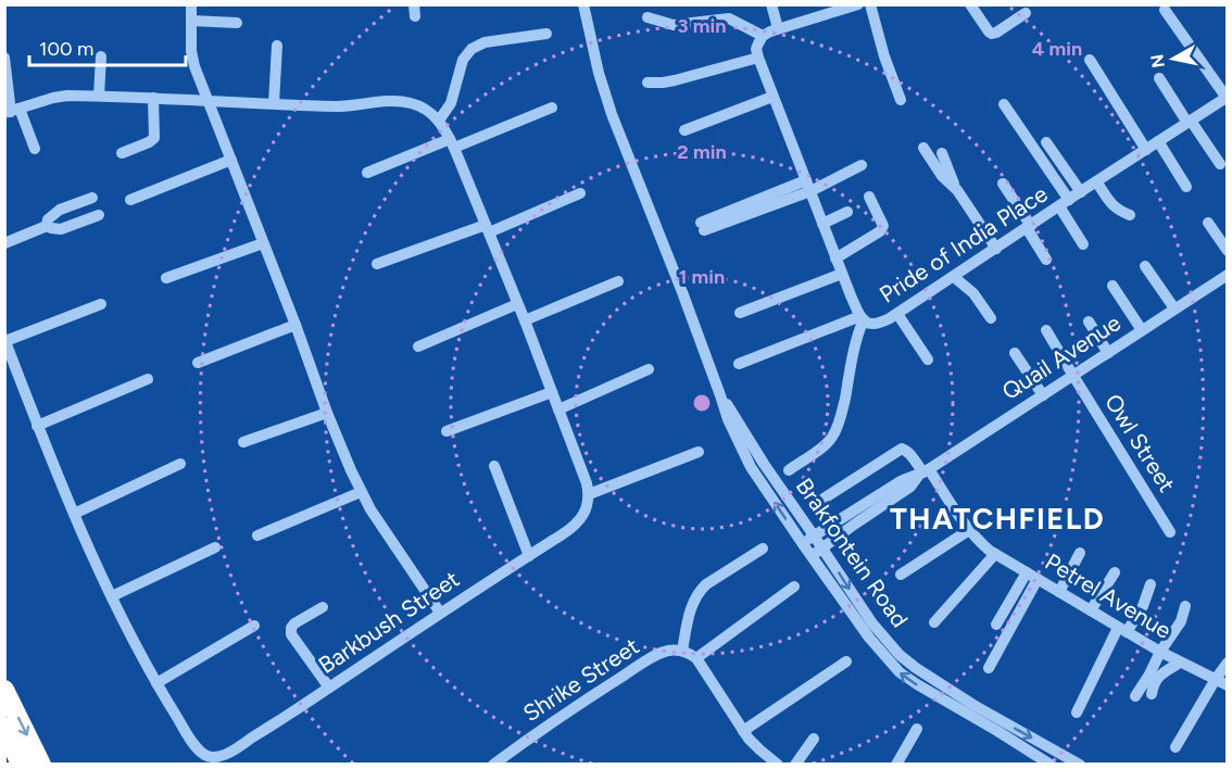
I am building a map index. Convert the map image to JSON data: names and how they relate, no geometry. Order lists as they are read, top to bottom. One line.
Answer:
{"streets":{"street":["Pride of India Place","Quail Avenue","Owl Street","Brakfontein Road","Petrel Avenue","Barkbush Street","Shrike Street"]},"crossings":[["Quail Avenue","Owl Street"],["Quail Avenue","Brakfontein Road"],["Quail Avenue","Petrel Avenue"]],"districts":["THATCHFIELD"],"scale_bar":"100 m","north":"left","rings":["3 min","4 min","2 min","1 min"]}
